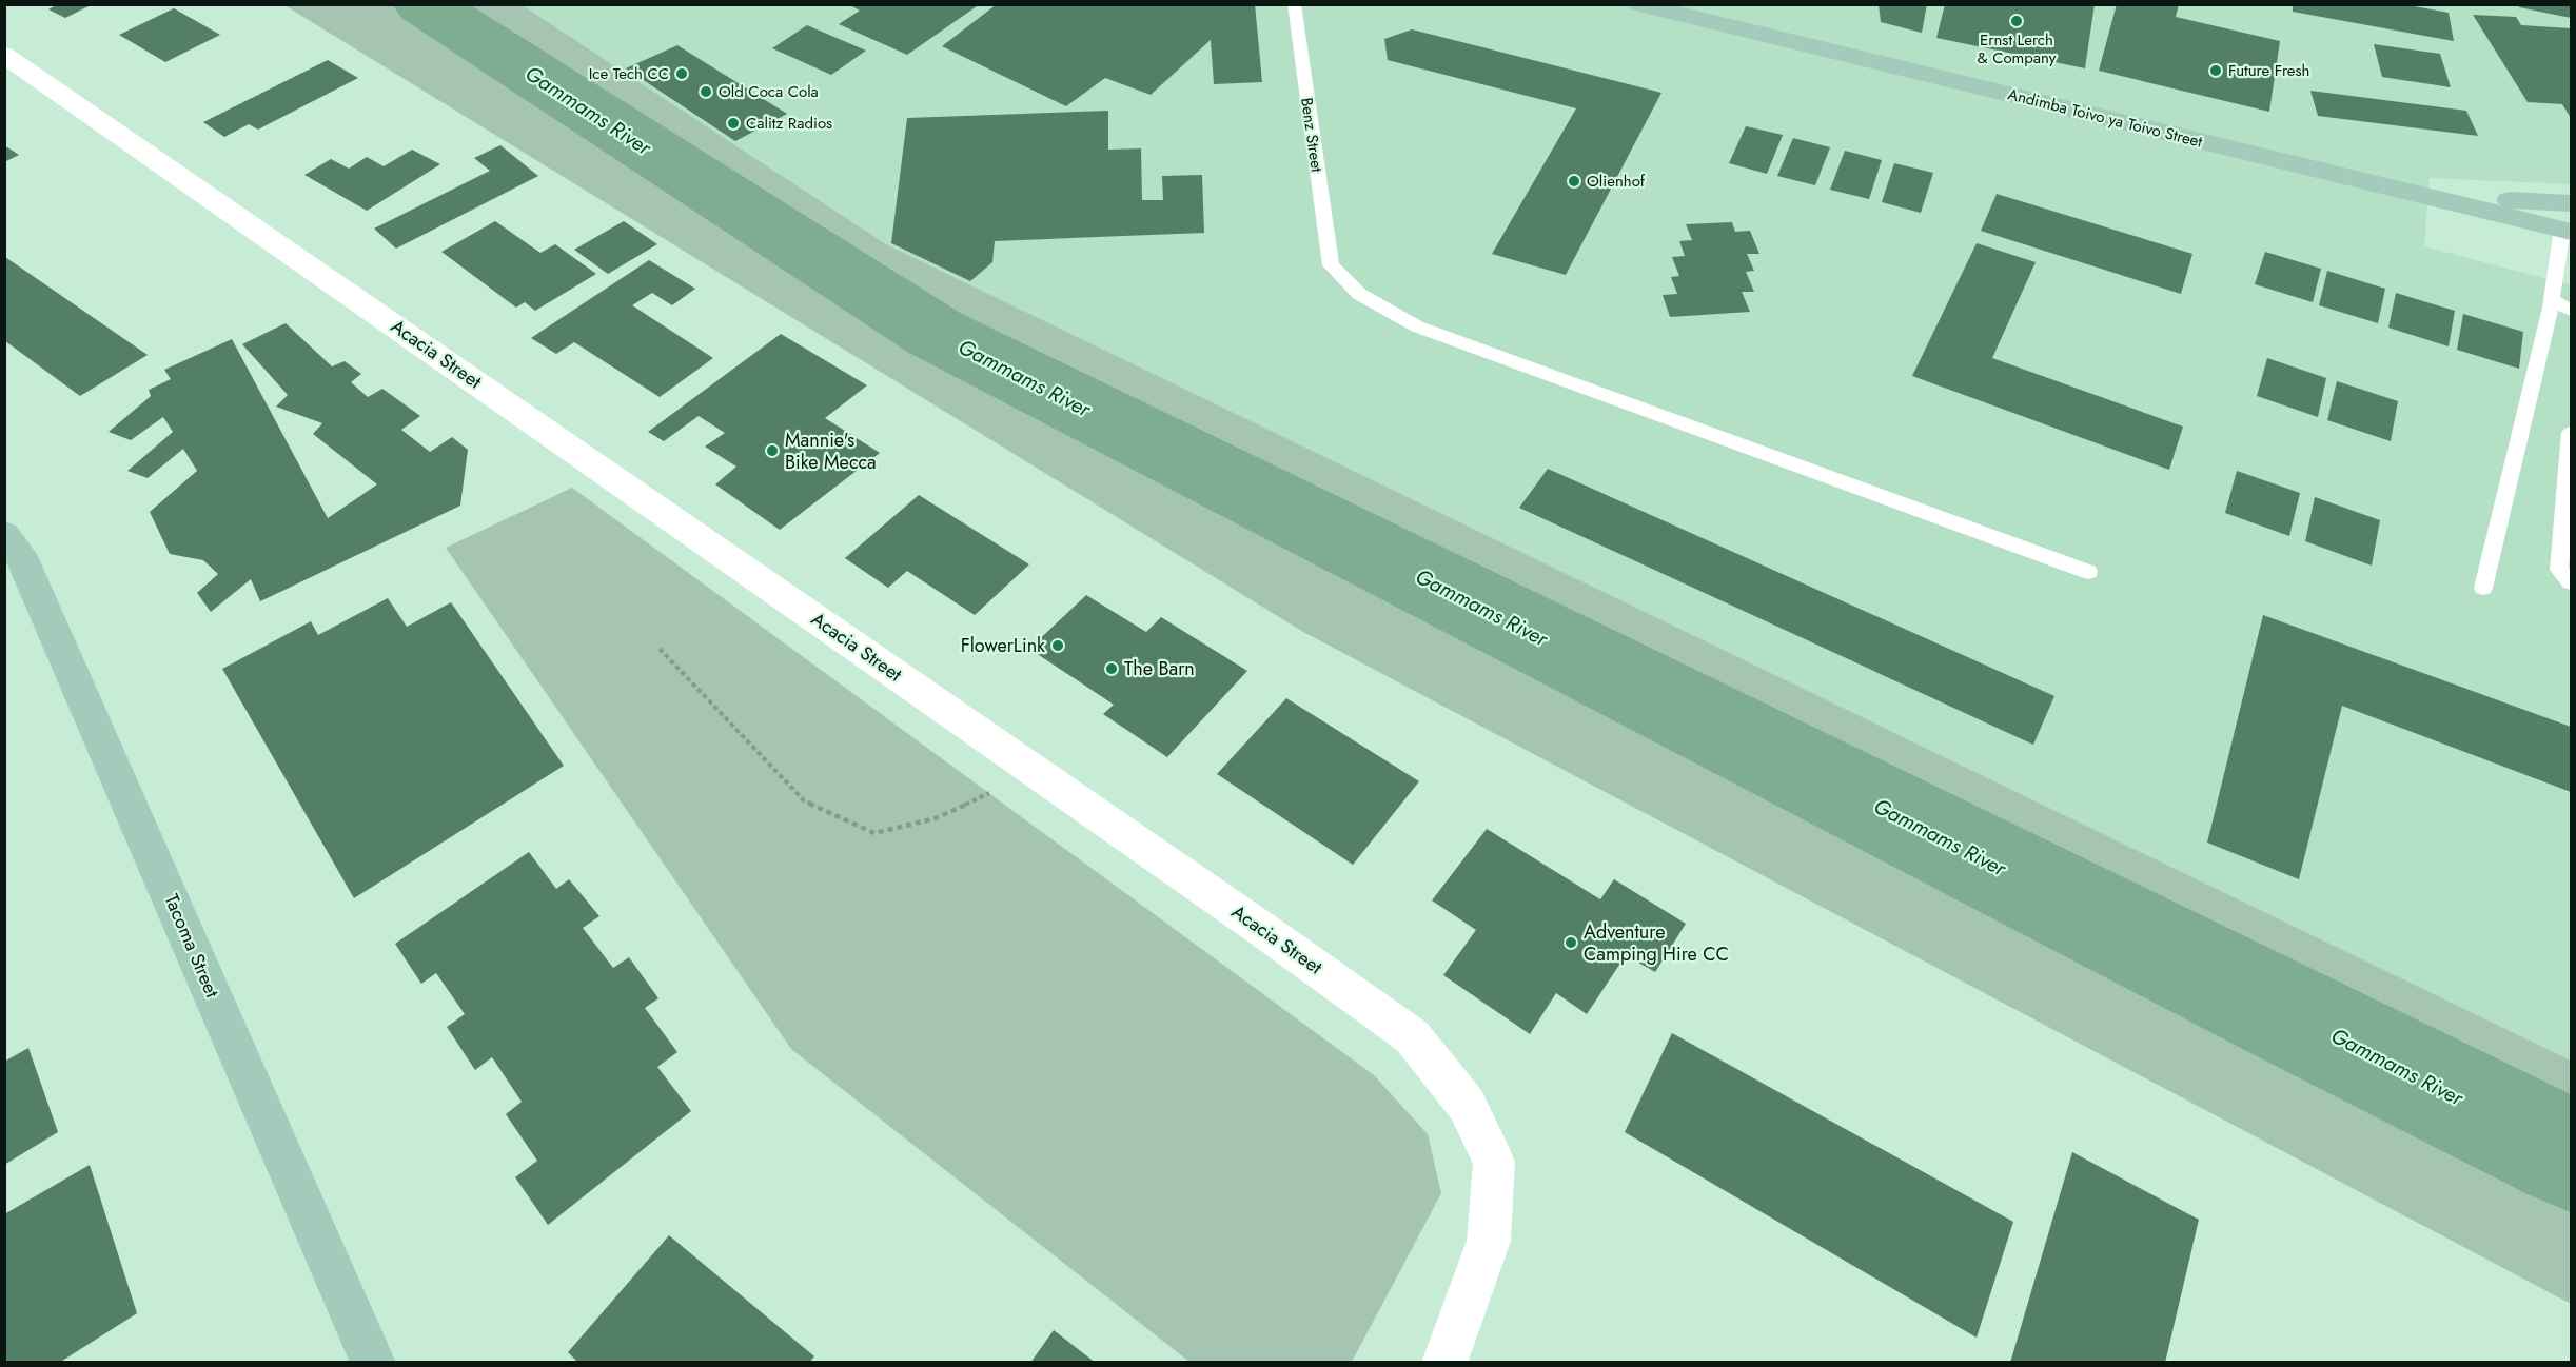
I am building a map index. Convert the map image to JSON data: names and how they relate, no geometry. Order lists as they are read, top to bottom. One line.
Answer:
{"streets":{"street":["Andimba Toivo ya Toivo Street","Acacia Street","Tacoma Street"],"lane":["Benz Street"]},"water":["Gammams River"],"places":["Ernst Lerch & Company","Future Fresh","Ice Tech CC","Old Coca Cola","Calitz Radios","Olienhof","Mannie's Bike Mecca","FlowerLink","The Barn","Adventure Camping Hire CC"]}
